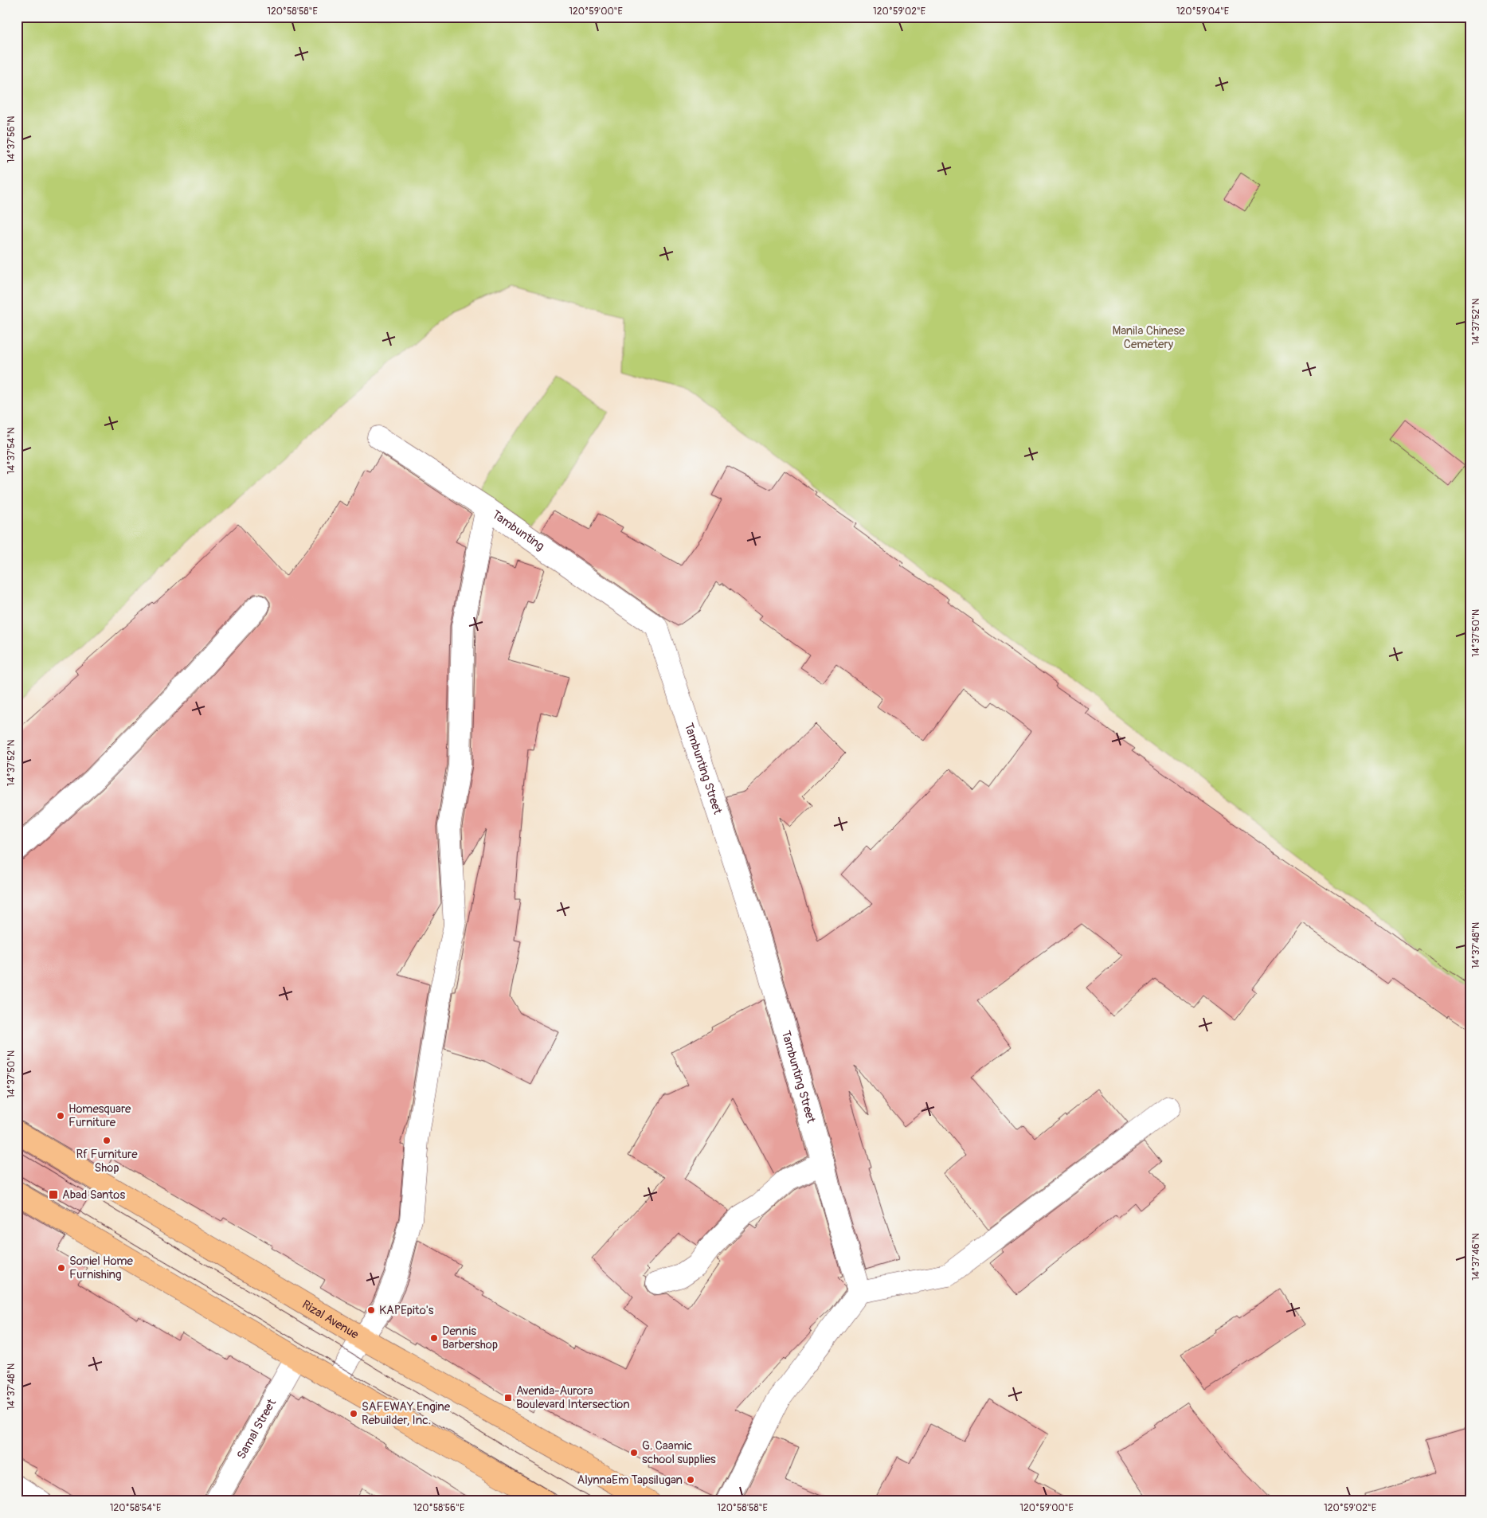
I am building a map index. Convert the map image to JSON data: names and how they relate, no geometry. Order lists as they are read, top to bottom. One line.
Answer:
{"streets":{"main road":["Rizal Avenue"],"street":["Tambunting","Tambunting Street","Samal Street"]},"crossings":[["Tambunting","Tambunting Street"]],"parks":["Manila Chinese Cemetery"],"places":{"other":["Homesquare Furniture","Rf Furniture Shop","Soniel Home Furnishing","KAPEpito's","Dennis Barbershop","SAFEWAY Engine Rebuilder, Inc.","G. Caamic school supplies","AlynnaEm Tapsilugan"],"transit":["Abad Santos","Avenida-Aurora Boulevard Intersection"]},"coordinates":["120°58'58\"E","120°59'00\"E","120°59'02\"E","120°59'04\"E","14°37'56\"N","14°37'52\"N","14°37'54\"N","14°37'50\"N","14°37'48\"N","14°37'46\"N","120°58'54\"E","120°58'56\"E"]}
